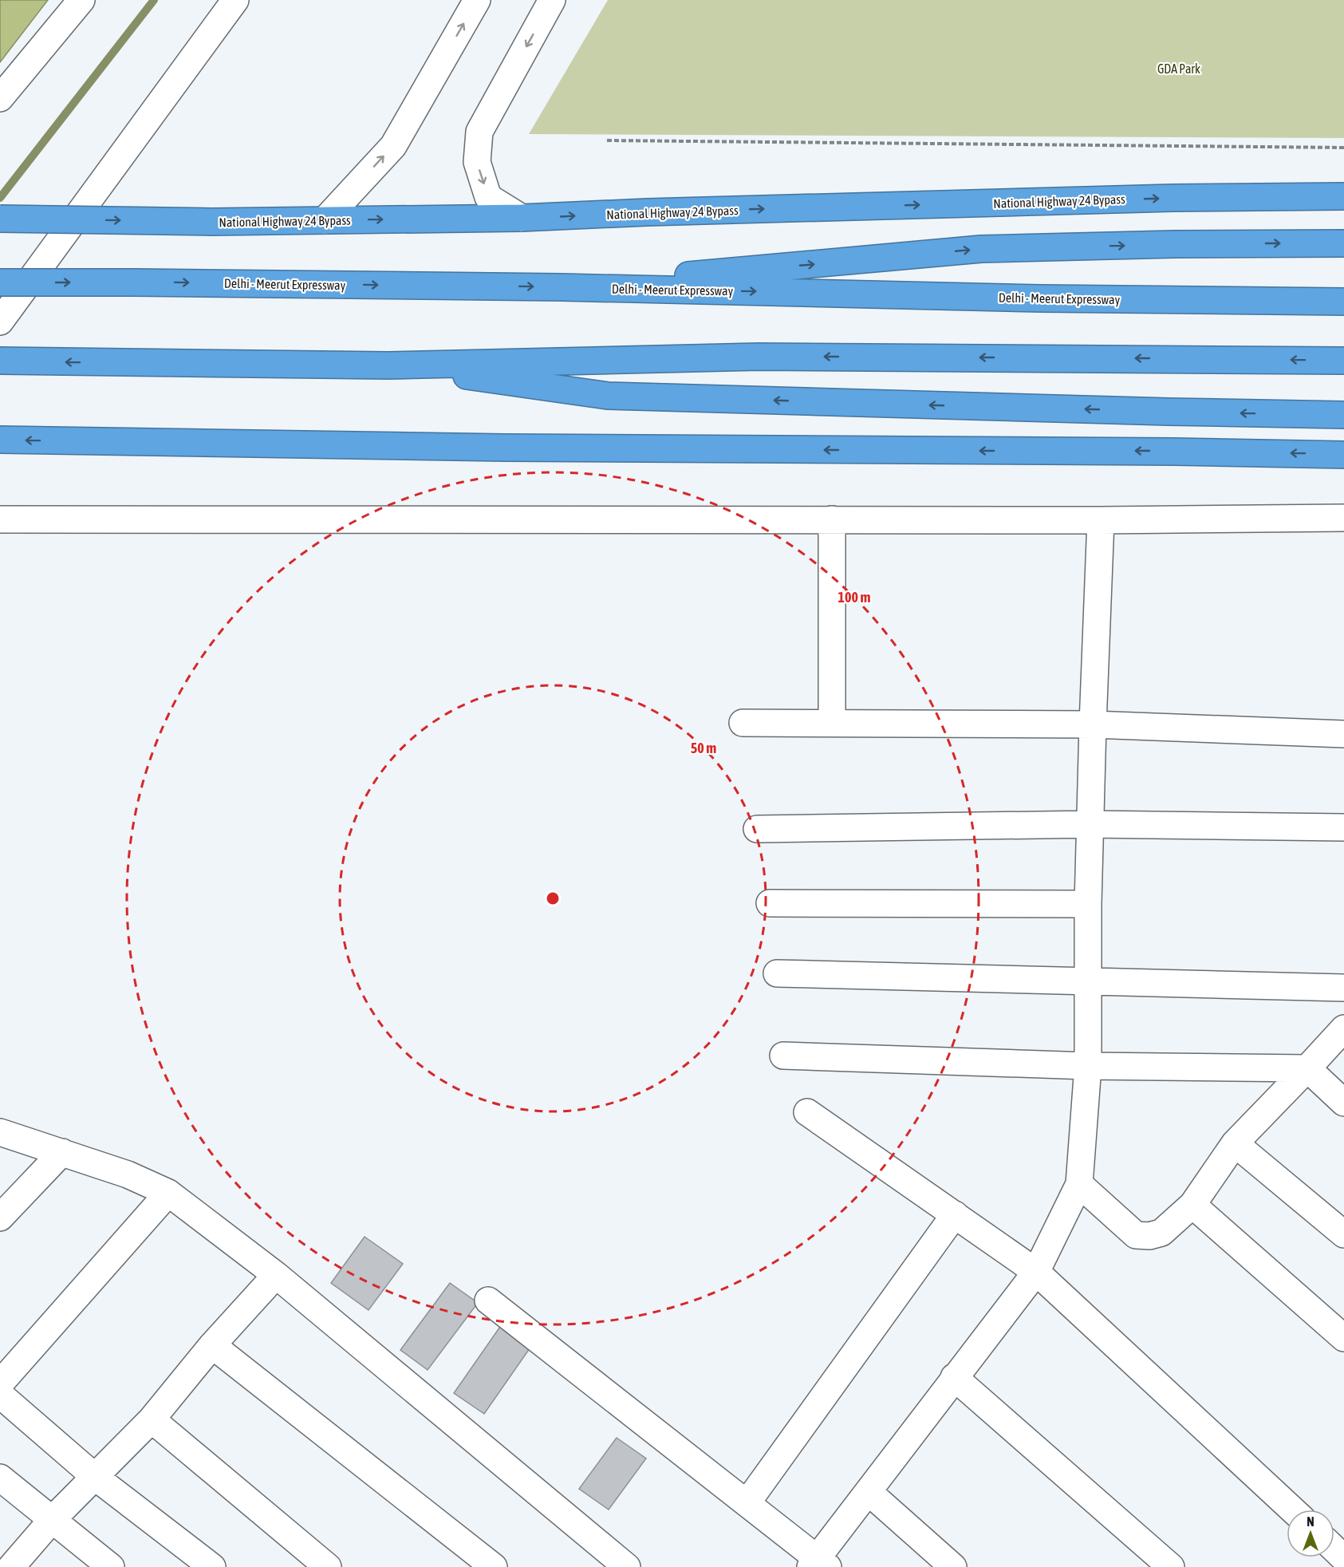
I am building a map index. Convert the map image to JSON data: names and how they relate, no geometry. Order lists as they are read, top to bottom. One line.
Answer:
{"streets":{"highway":["National Highway 24 Bypass","Delhi - Meerut Expressway"]},"parks":["GDA Park"],"north":"top","rings":["100 m","50 m"]}
